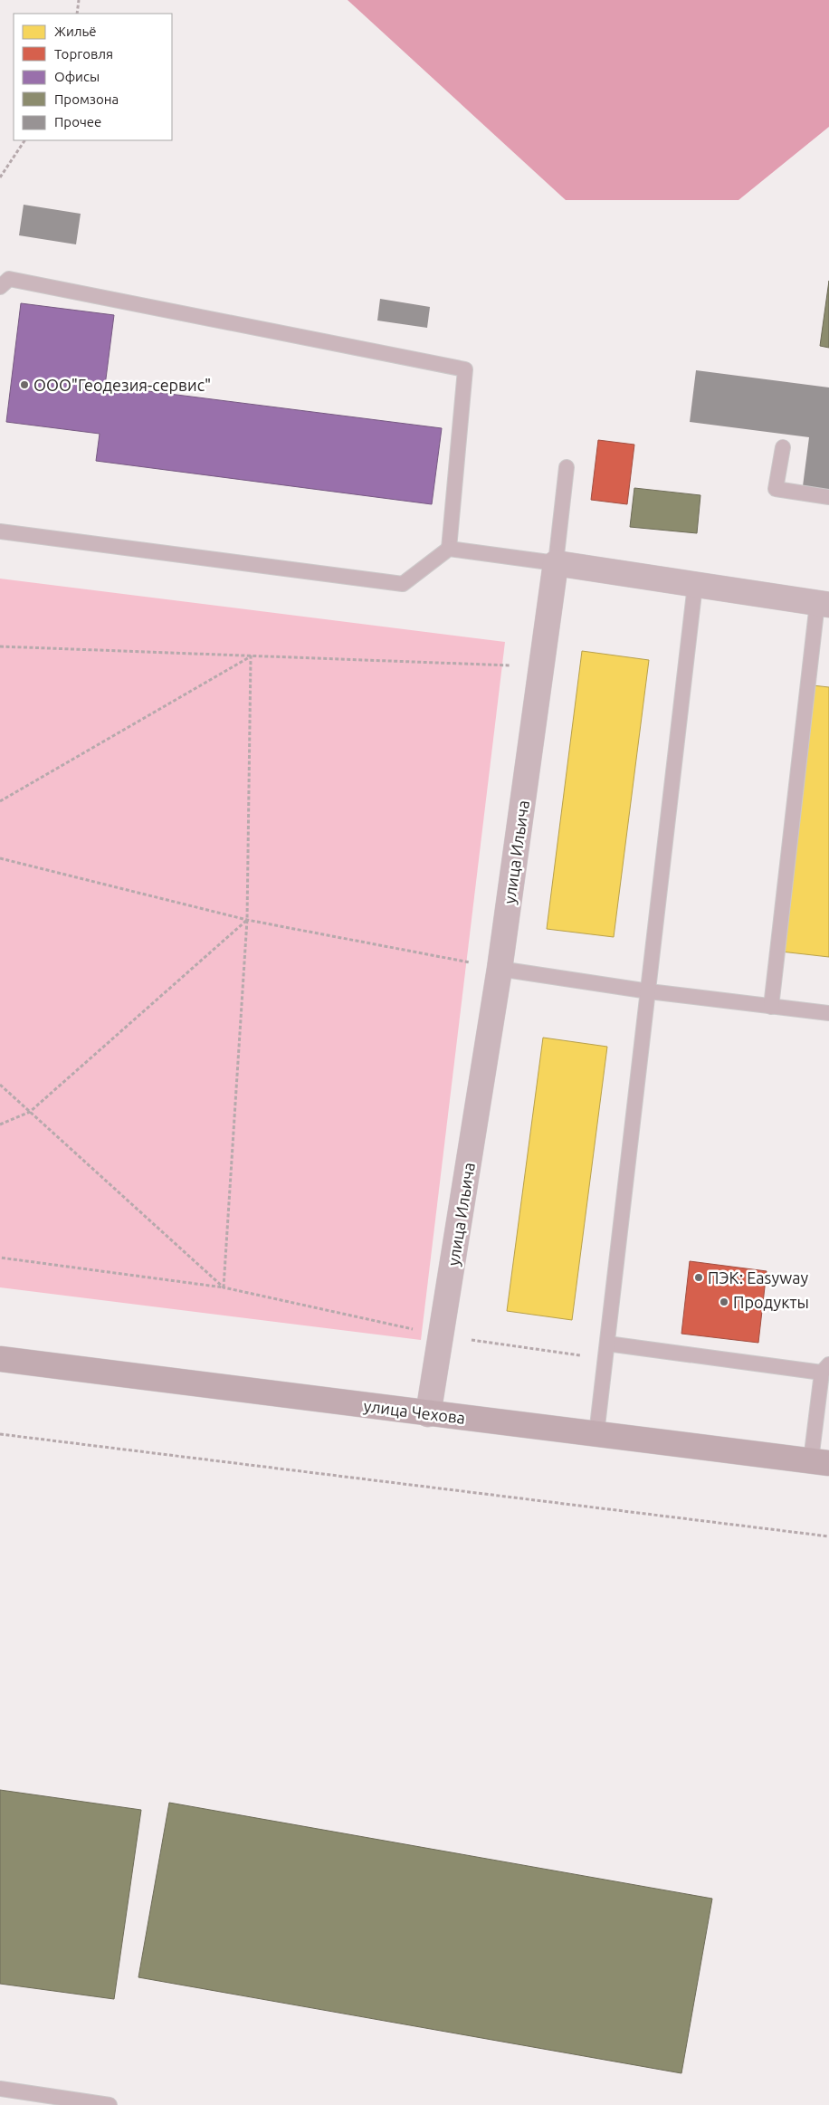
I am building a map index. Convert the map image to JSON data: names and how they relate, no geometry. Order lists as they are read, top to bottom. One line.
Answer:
{"streets":{"main road":["улица Чехова"],"street":["улица Ильича"]},"crossings":[["улица Ильича","улица Чехова"]],"places":["ООО\"Геодезия-сервис\"","ПЭК: Easyway","Продукты"],"legend":["Жильё","Торговля","Офисы","Промзона","Прочее"]}
